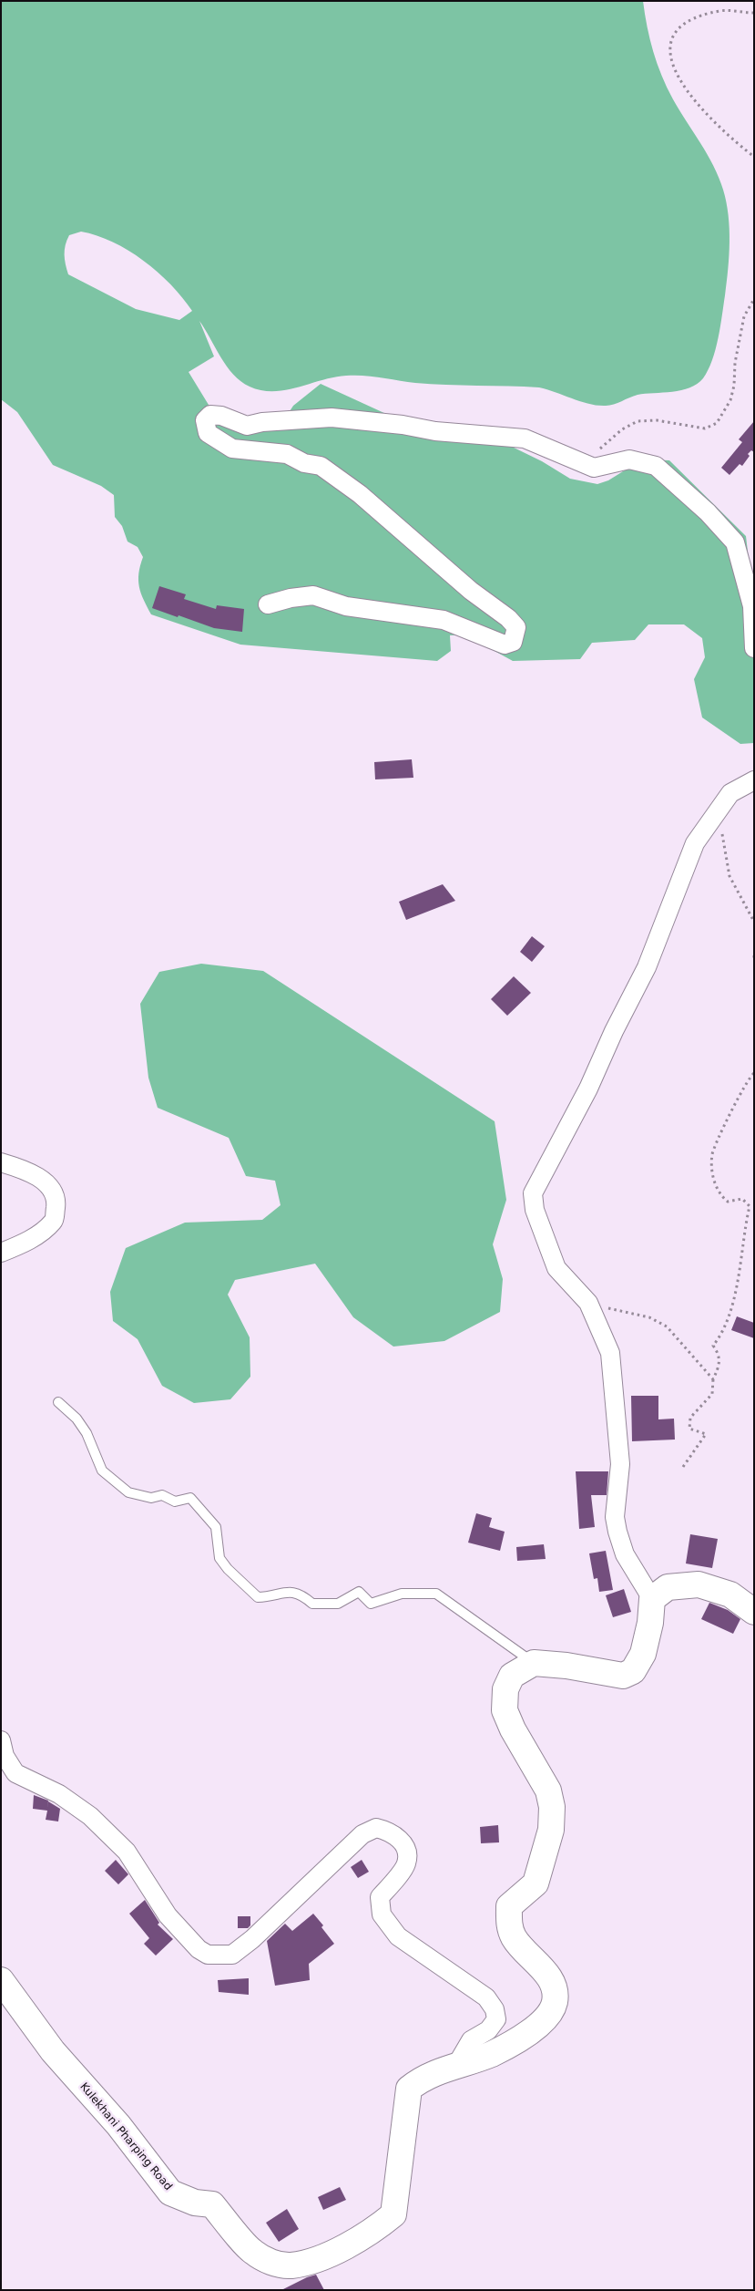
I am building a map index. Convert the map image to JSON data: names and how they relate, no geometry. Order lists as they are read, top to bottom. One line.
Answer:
{"streets":{"main road":["Kulekhani Pharping Road"]}}
